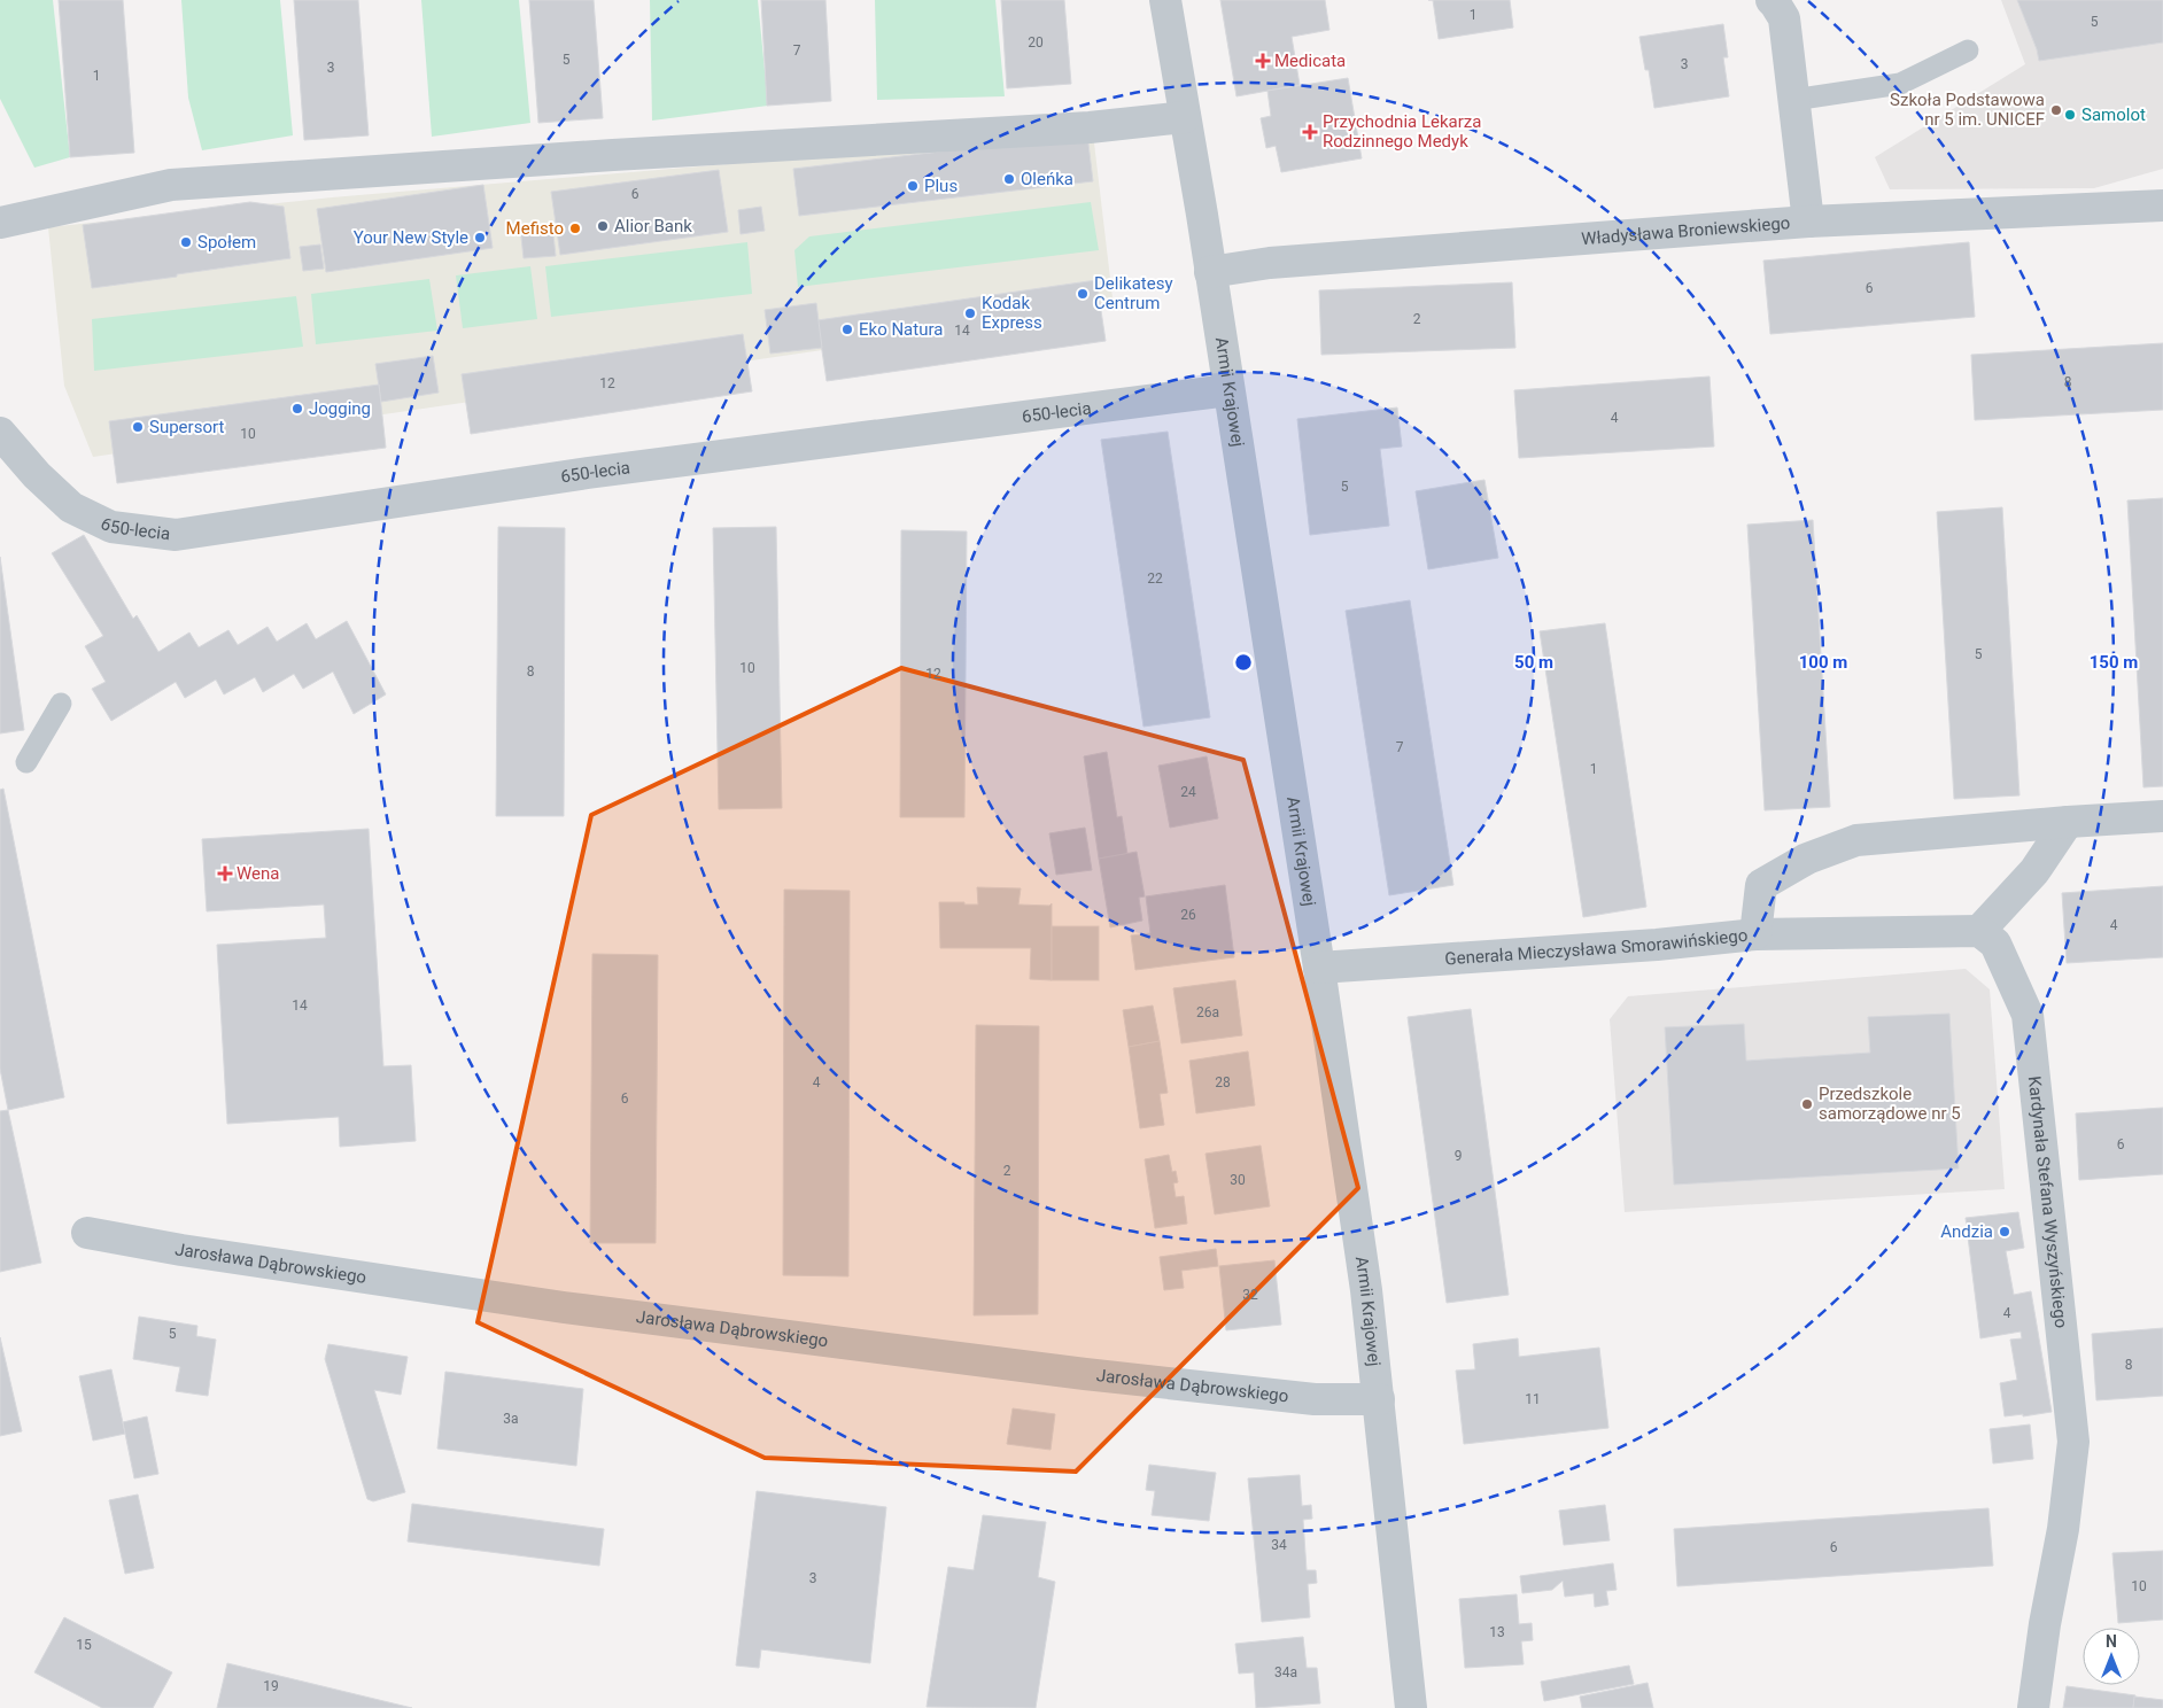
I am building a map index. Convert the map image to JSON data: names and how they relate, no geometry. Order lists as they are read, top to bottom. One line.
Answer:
{"streets":{"street":["Władysława Broniewskiego","Armii Krajowej","650-lecia","Generała Mieczysława Smorawińskiego","Kardynała Stefana Wyszyńskiego","Jarosława Dąbrowskiego"]},"crossings":[["Władysława Broniewskiego","Armii Krajowej"],["Armii Krajowej","650-lecia"],["Armii Krajowej","Generała Mieczysława Smorawińskiego"],["Armii Krajowej","Jarosława Dąbrowskiego"]],"places":{"health":["Medicata","Przychodnia Lekarza Rodzinnego Medyk","Wena"],"other":["Szkoła Podstawowa nr 5 im. UNICEF","Samolot","Oleńka","Plus","Alior Bank","Mefisto","Your New Style","Społem","Delikatesy Centrum","Kodak Express","Eko Natura","Jogging","Supersort","Przedszkole samorządowe nr 5","Andzia"]},"house_numbers":["1","5","20","7","5","3","3","1","6","6","2","14","8","12","4","10","5","22","5","10","8","12","7","1","24","26","4","14","26a","4","28","6","6","9","2","30","32","4","5","8","11","3a","34","6","3","10","13","15","34a","19"],"north":"top","rings":["50 m","100 m","150 m"]}
